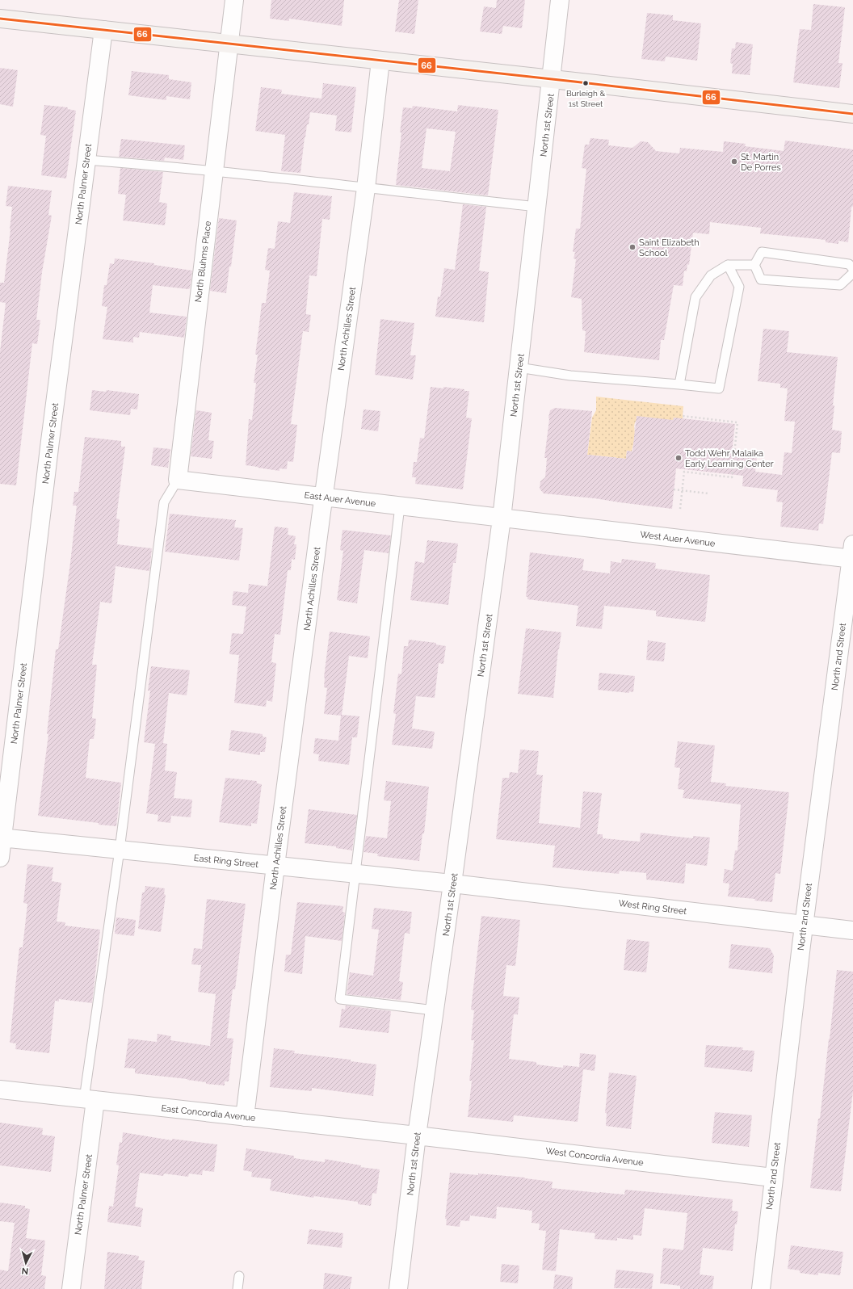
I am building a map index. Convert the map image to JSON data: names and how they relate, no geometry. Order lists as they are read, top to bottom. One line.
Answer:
{"streets":{"street":["North 1st Street","North Palmer Street","North Bluhms Place","North Achilles Street","East Auer Avenue","West Auer Avenue","North 2nd Street","East Ring Street","West Ring Street","East Concordia Avenue","West Concordia Avenue"]},"crossings":[["North 1st Street","East Auer Avenue"],["North 1st Street","West Auer Avenue"],["North 1st Street","East Ring Street"],["North 1st Street","West Ring Street"],["North 1st Street","East Concordia Avenue"],["North 1st Street","West Concordia Avenue"],["North Palmer Street","East Ring Street"],["North Palmer Street","East Concordia Avenue"],["North Bluhms Place","East Auer Avenue"],["North Achilles Street","East Auer Avenue"],["North Achilles Street","East Ring Street"],["North Achilles Street","East Concordia Avenue"],["East Auer Avenue","West Auer Avenue"],["West Auer Avenue","North 2nd Street"],["North 2nd Street","West Ring Street"],["North 2nd Street","West Concordia Avenue"],["East Ring Street","West Ring Street"],["East Concordia Avenue","West Concordia Avenue"]],"places":["Burleigh & 1st Street","St. Martin De Porres","Saint Elizabeth School","Todd Wehr Malaika Early Learning Center"],"lines":["transit line 66"],"north":"bottom"}
